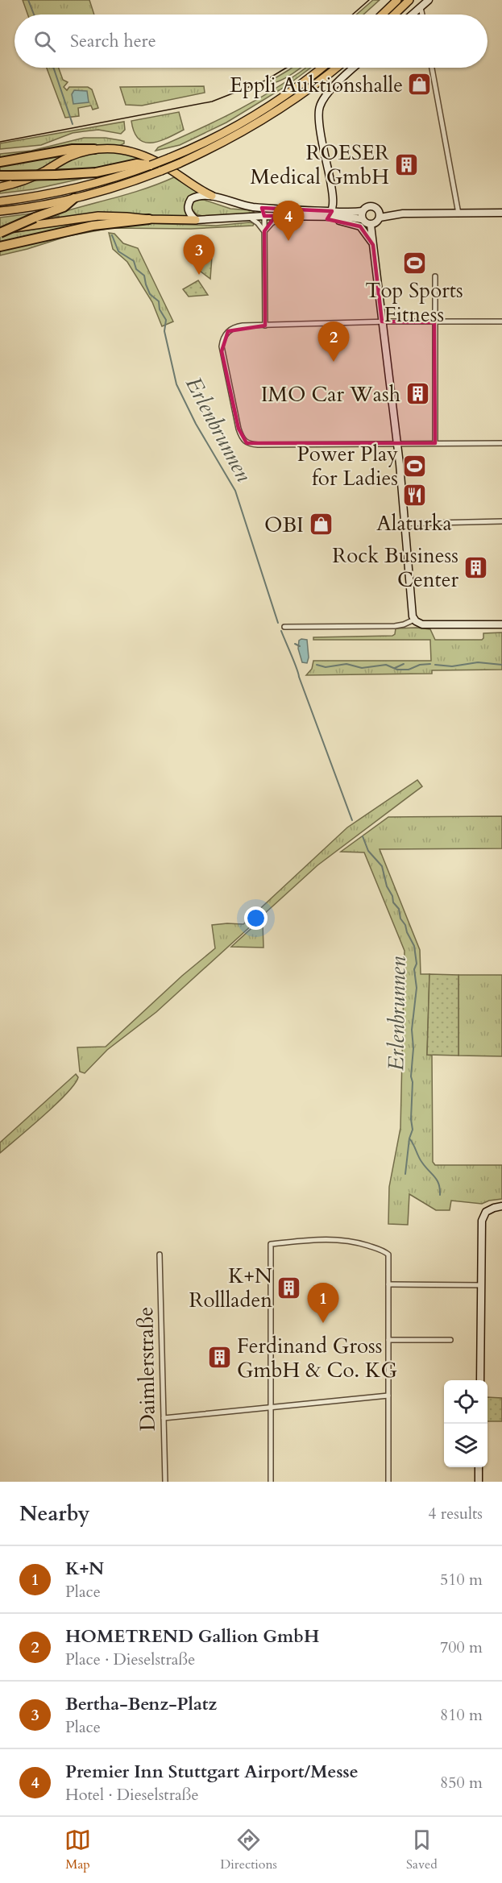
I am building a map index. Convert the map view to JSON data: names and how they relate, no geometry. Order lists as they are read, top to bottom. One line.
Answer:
{"streets":{"street":["Daimlerstraße"]},"water":["Erlenbrunnen"],"places":{"shop":["Eppli Auktionshalle","OBI"],"building":["ROESER Medical GmbH","IMO Car Wash","Rock Business Center","K+N Rollladen","Ferdinand Gross GmbH & Co. KG"],"sports":["Top Sports Fitness","Power Play for Ladies"],"restaurant":["Alaturka"]},"page":{"search":"Search here","pins":["4","3","2","1"],"heading":["Nearby","4 results"],"list":[{"mark":"1","name":"K+N","note":"Place","value":"510 m"},{"mark":"2","name":"HOMETREND Gallion GmbH","note":"Place · Dieselstraße","value":"700 m"},{"mark":"3","name":"Bertha-Benz-Platz","note":"Place","value":"810 m"},{"mark":"4","name":"Premier Inn Stuttgart Airport/Messe","note":"Hotel · Dieselstraße","value":"850 m"}],"nav":["Map","Directions","Saved"]}}
